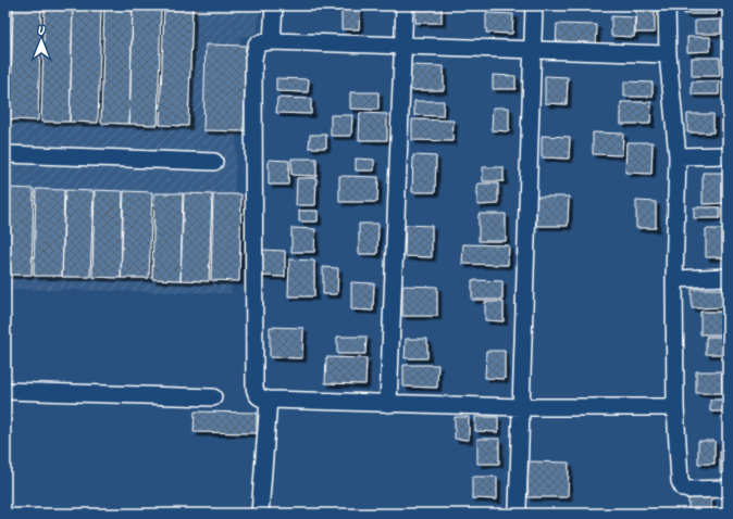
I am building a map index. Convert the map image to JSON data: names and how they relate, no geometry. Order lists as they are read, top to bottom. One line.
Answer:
{"north":"top"}
